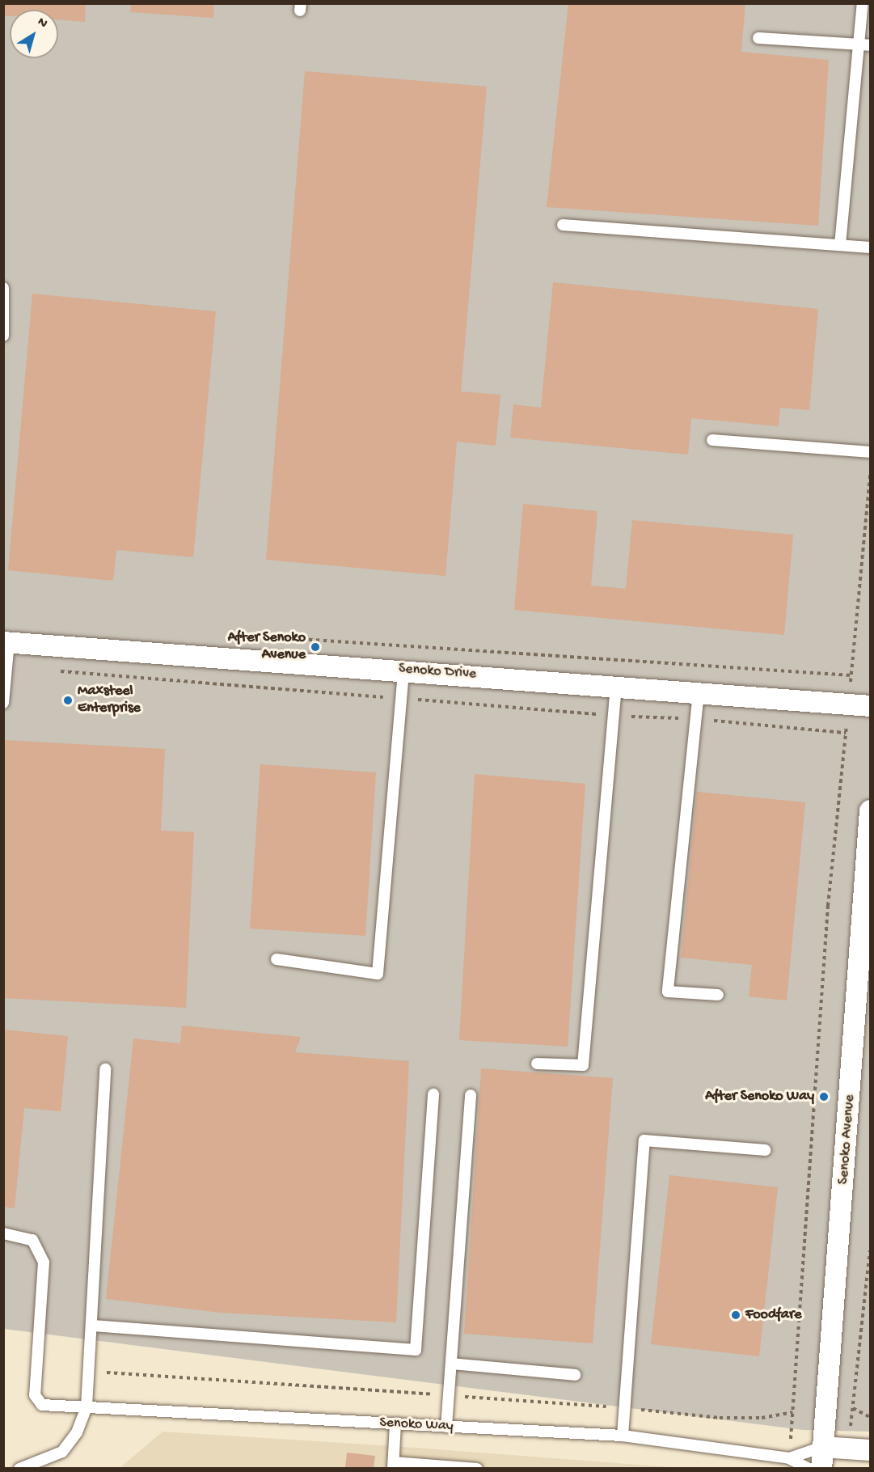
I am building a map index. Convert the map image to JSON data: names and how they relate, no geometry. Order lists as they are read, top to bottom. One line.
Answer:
{"streets":{"street":["Senoko Drive","Senoko Avenue","Senoko Way"]},"crossings":[["Senoko Avenue","Senoko Way"]],"places":["After Senoko Avenue","Maxsteel Enterprise","After Senoko Way","Foodfare"],"north":"top right"}
